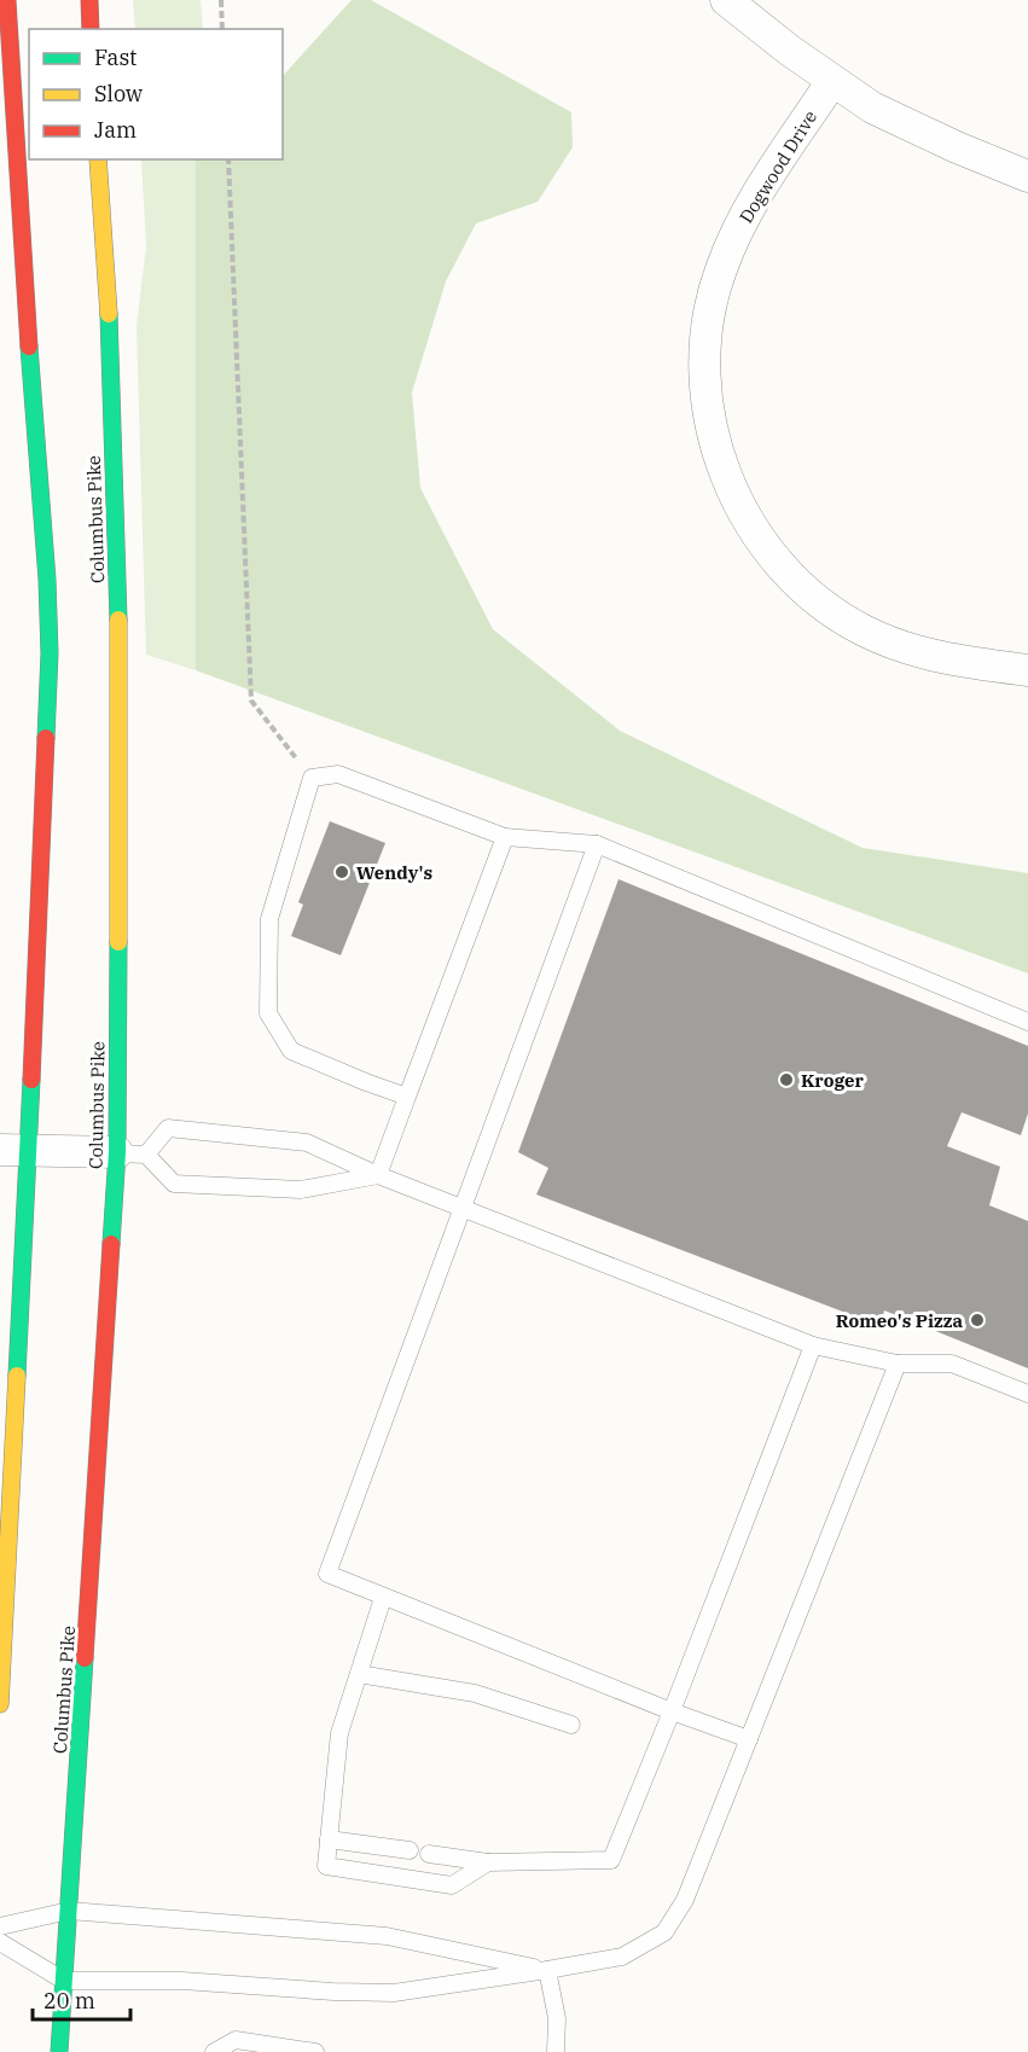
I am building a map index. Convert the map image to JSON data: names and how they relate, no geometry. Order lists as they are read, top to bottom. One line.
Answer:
{"streets":{"highway":["Columbus Pike"],"street":["Dogwood Drive"]},"places":["Wendy's","Kroger","Romeo's Pizza"],"legend":["Fast","Slow","Jam"],"scale_bar":"20 m"}
